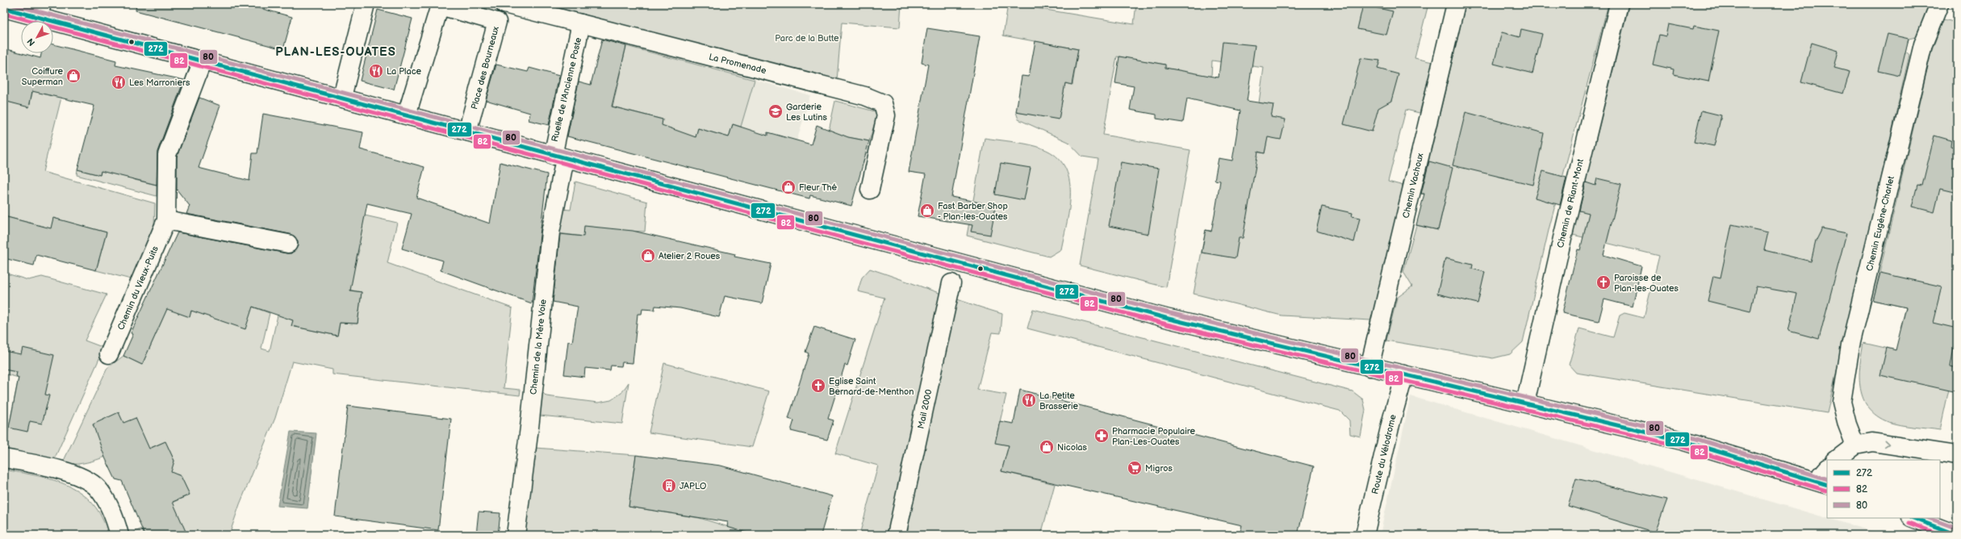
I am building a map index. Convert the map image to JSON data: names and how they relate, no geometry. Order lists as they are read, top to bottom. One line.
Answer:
{"streets":{"street":["La Promenade","Place des Bourneaux","Ruelle de l'Ancienne Poste","Chemin Vachoux","Chemin de Riant-Mont","Chemin Eugène-Charlet","Chemin du Vieux-Puits","Chemin de la Mère Voie","Mail 2000","Route du Vélodrome"]},"crossings":[["La Promenade","Ruelle de l'Ancienne Poste"],["Ruelle de l'Ancienne Poste","Chemin de la Mère Voie"]],"districts":["PLAN-LES-OUATES"],"parks":["Parc de la Butte"],"places":{"restaurant":["La Place","Les Marroniers","La Petite Brasserie"],"shop":["Coiffure Superman","Fleur Thé","Fast Barber Shop - Plan-les-Ouates","Atelier 2 Roues","Nicolas"],"school or university":["Garderie Les Lutins"],"church":["Paroisse de Plan-les-Ouates","Eglise Saint Bernard-de-Menthon"],"pharmacy":["Pharmacie Populaire Plan-Les-Ouates"],"supermarket":["Migros"],"building":["JAPLO"]},"lines":["transit line 80","transit line 272","transit line 82"],"legend":["272","82","80"],"north":"bottom left"}
